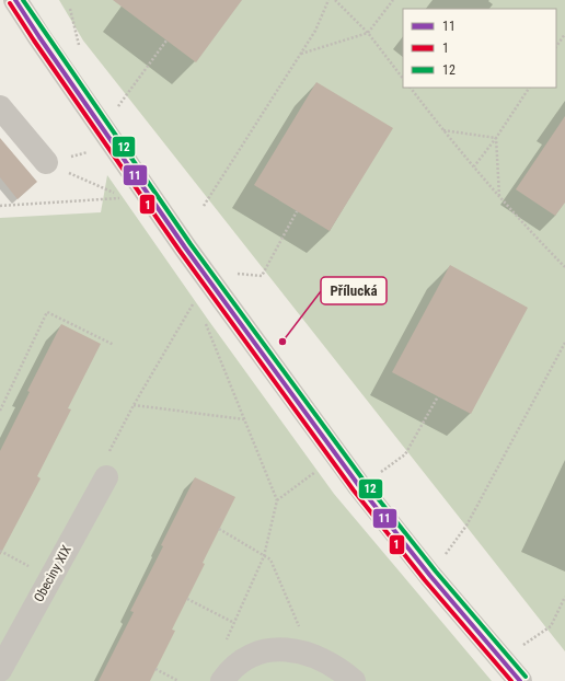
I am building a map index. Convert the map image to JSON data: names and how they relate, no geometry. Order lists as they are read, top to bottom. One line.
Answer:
{"streets":{"street":["Obeciny XIX"]},"places":["Přílucká"],"lines":["transit line 11","transit line 12","transit line 1"],"legend":["11","1","12"]}
